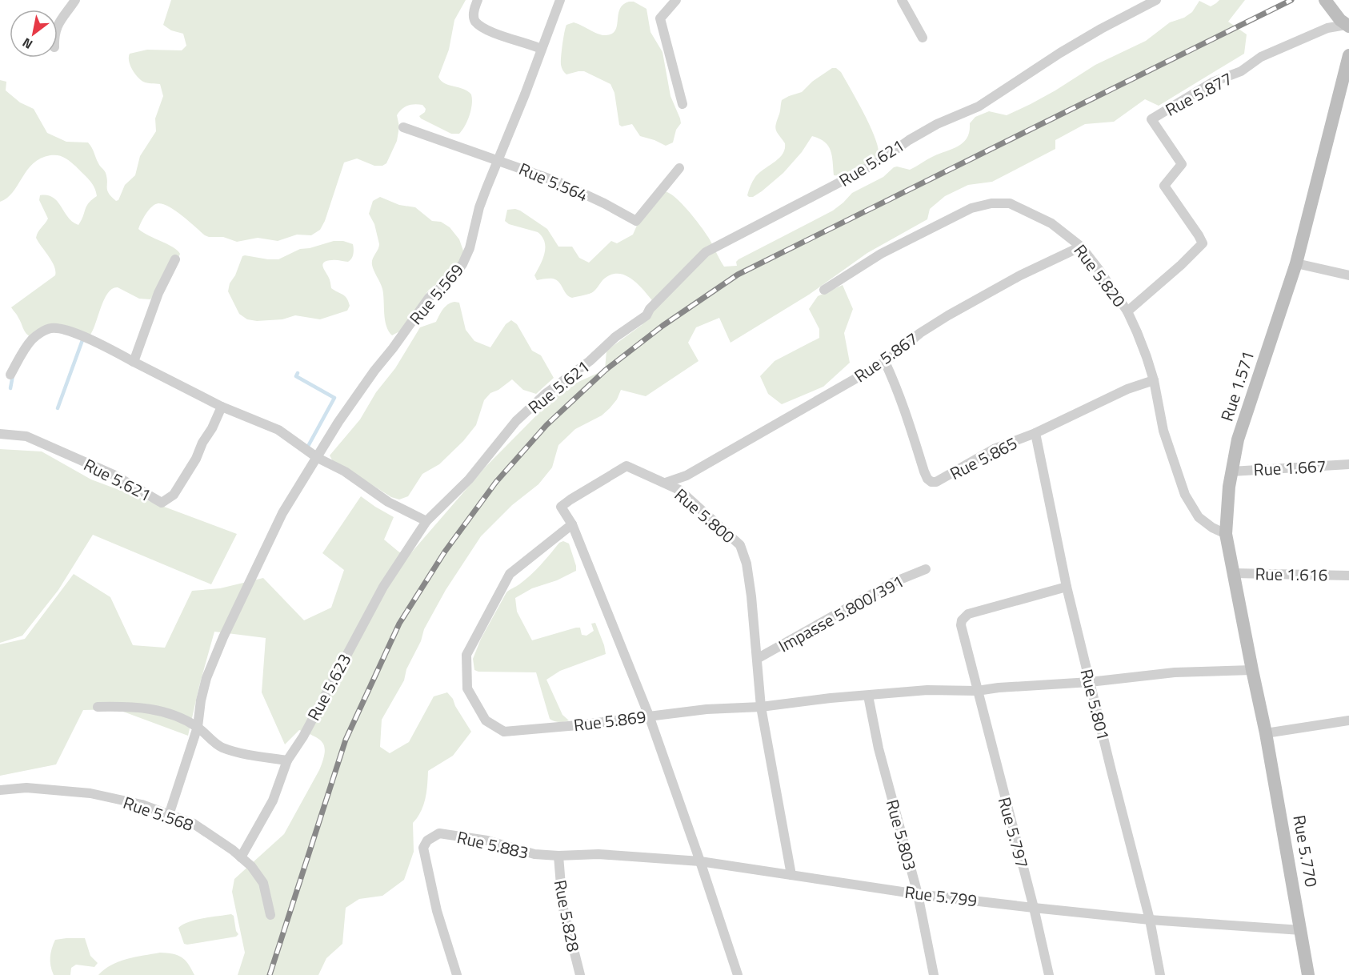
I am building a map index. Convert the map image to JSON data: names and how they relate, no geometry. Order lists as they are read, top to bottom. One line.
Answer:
{"streets":{"main road":["Rue 1.571","Rue 5.770"],"street":["Rue 5.877","Rue 5.621","Rue 5.564","Rue 5.820","Rue 5.569","Rue 5.867","Rue 5.865","Rue 1.667","Rue 5.800","Rue 1.616","Impasse 5.800/391","Rue 5.623","Rue 5.801","Rue 5.869","Rue 5.568","Rue 5.797","Rue 5.803","Rue 5.883","Rue 5.799","Rue 5.828"]},"crossings":[["Rue 5.877","Rue 5.820"],["Rue 5.621","Rue 5.623"],["Rue 5.564","Rue 5.569"],["Rue 5.820","Rue 5.867"],["Rue 5.820","Rue 1.571"],["Rue 5.820","Rue 5.865"],["Rue 5.569","Rue 5.568"],["Rue 5.867","Rue 5.865"],["Rue 5.867","Rue 5.800"],["Rue 1.571","Rue 1.667"],["Rue 1.571","Rue 1.616"],["Rue 1.571","Rue 5.770"],["Rue 5.865","Rue 5.801"],["Rue 5.800","Impasse 5.800/391"],["Rue 5.800","Rue 5.869"],["Rue 5.800","Rue 5.883"],["Rue 5.800","Rue 5.799"],["Rue 5.623","Rue 5.568"],["Rue 5.801","Rue 5.797"],["Rue 5.801","Rue 5.799"],["Rue 5.869","Rue 5.797"],["Rue 5.869","Rue 5.803"],["Rue 5.797","Rue 5.799"],["Rue 5.803","Rue 5.799"],["Rue 5.883","Rue 5.799"],["Rue 5.883","Rue 5.828"],["Rue 5.770","Rue 5.799"]],"north":"bottom left"}
